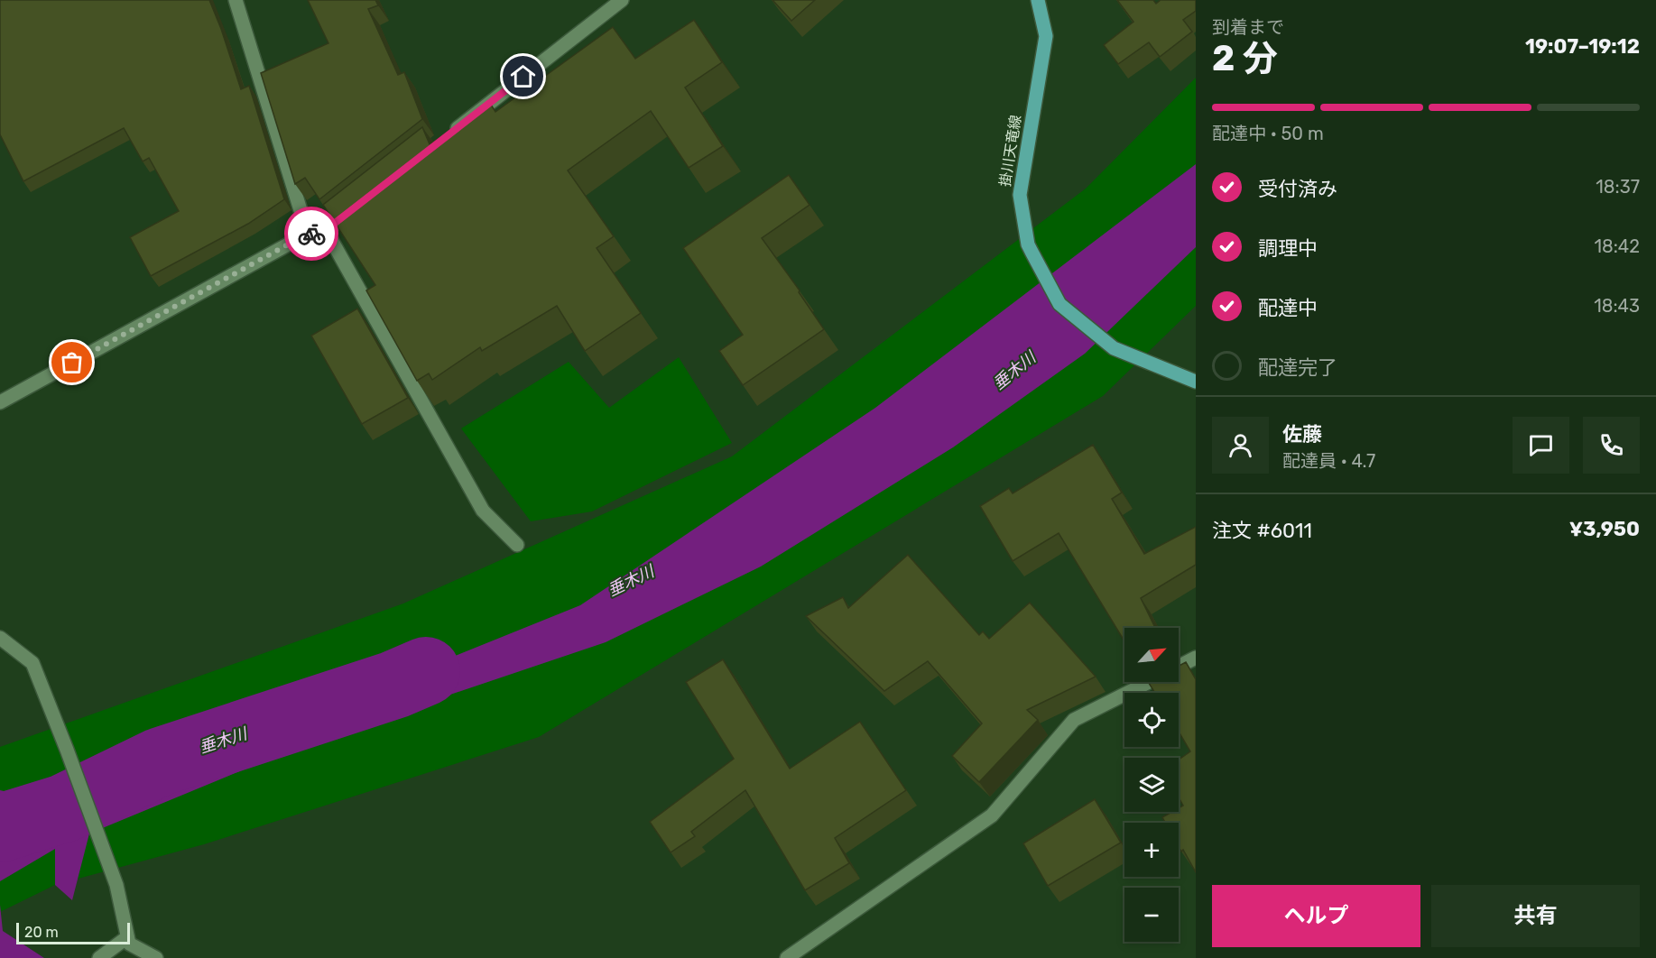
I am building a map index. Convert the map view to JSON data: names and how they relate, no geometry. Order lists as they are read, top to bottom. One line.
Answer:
{"streets":{"main road":["掛川天竜線"]},"water":["垂木川"],"scale_bar":"20 m","north":"top right","page":{"heading":["2 分","到着まで","19:07–19:12"],"panel":["佐藤","配達員 · 4.7","注文 #6011","¥3,950"],"bar":"配達中 · 50 m","list":[["受付済み","18:37"],["調理中","18:42"],["配達中","18:43"],"配達完了"],"map_buttons":["+","−"],"buttons":["ヘルプ","共有"],"scale":"20 m"}}
